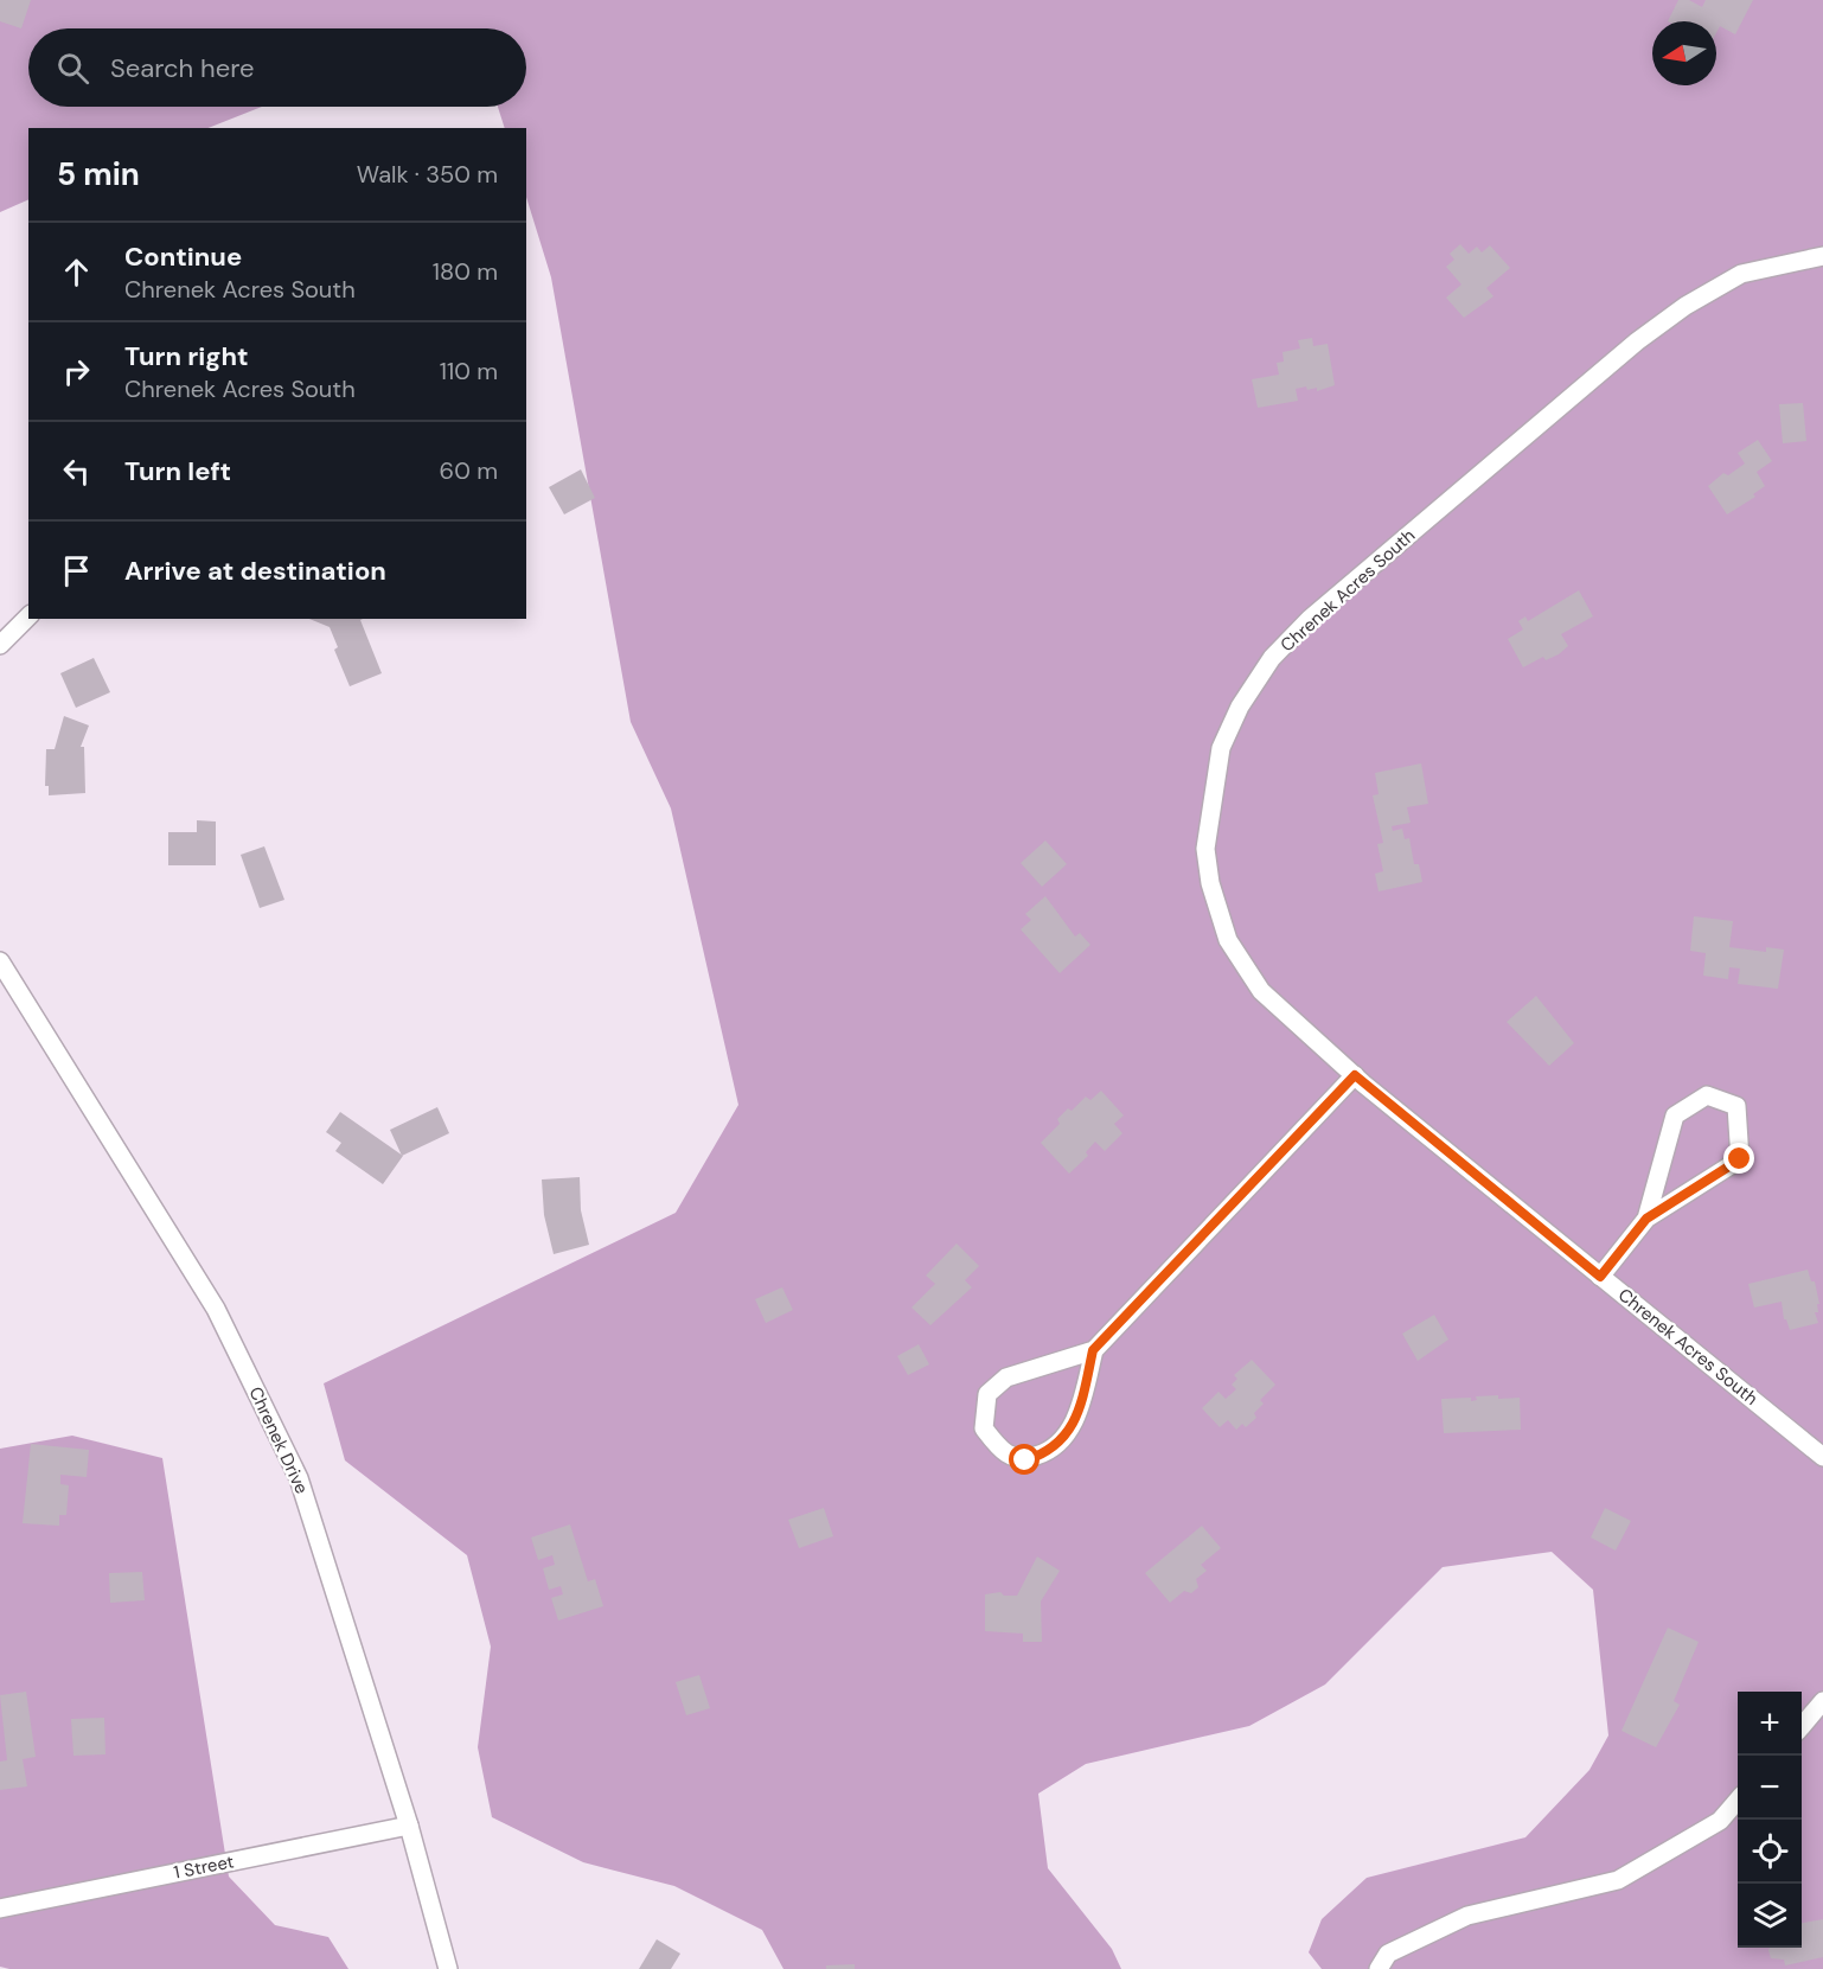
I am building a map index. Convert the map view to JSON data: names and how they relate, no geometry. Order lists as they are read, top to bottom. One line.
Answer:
{"streets":{"street":["Chrenek Acres South","Chrenek Drive","1 Street"]},"crossings":[["Chrenek Drive","1 Street"]],"north":"left","page":{"search":"Search here","heading":["5 min","Walk · 350 m"],"list":[["Continue","Chrenek Acres South","180 m"],["Turn right","Chrenek Acres South","110 m"],["Turn left","60 m"],"Arrive at destination"],"map_buttons":["+","−"]}}
